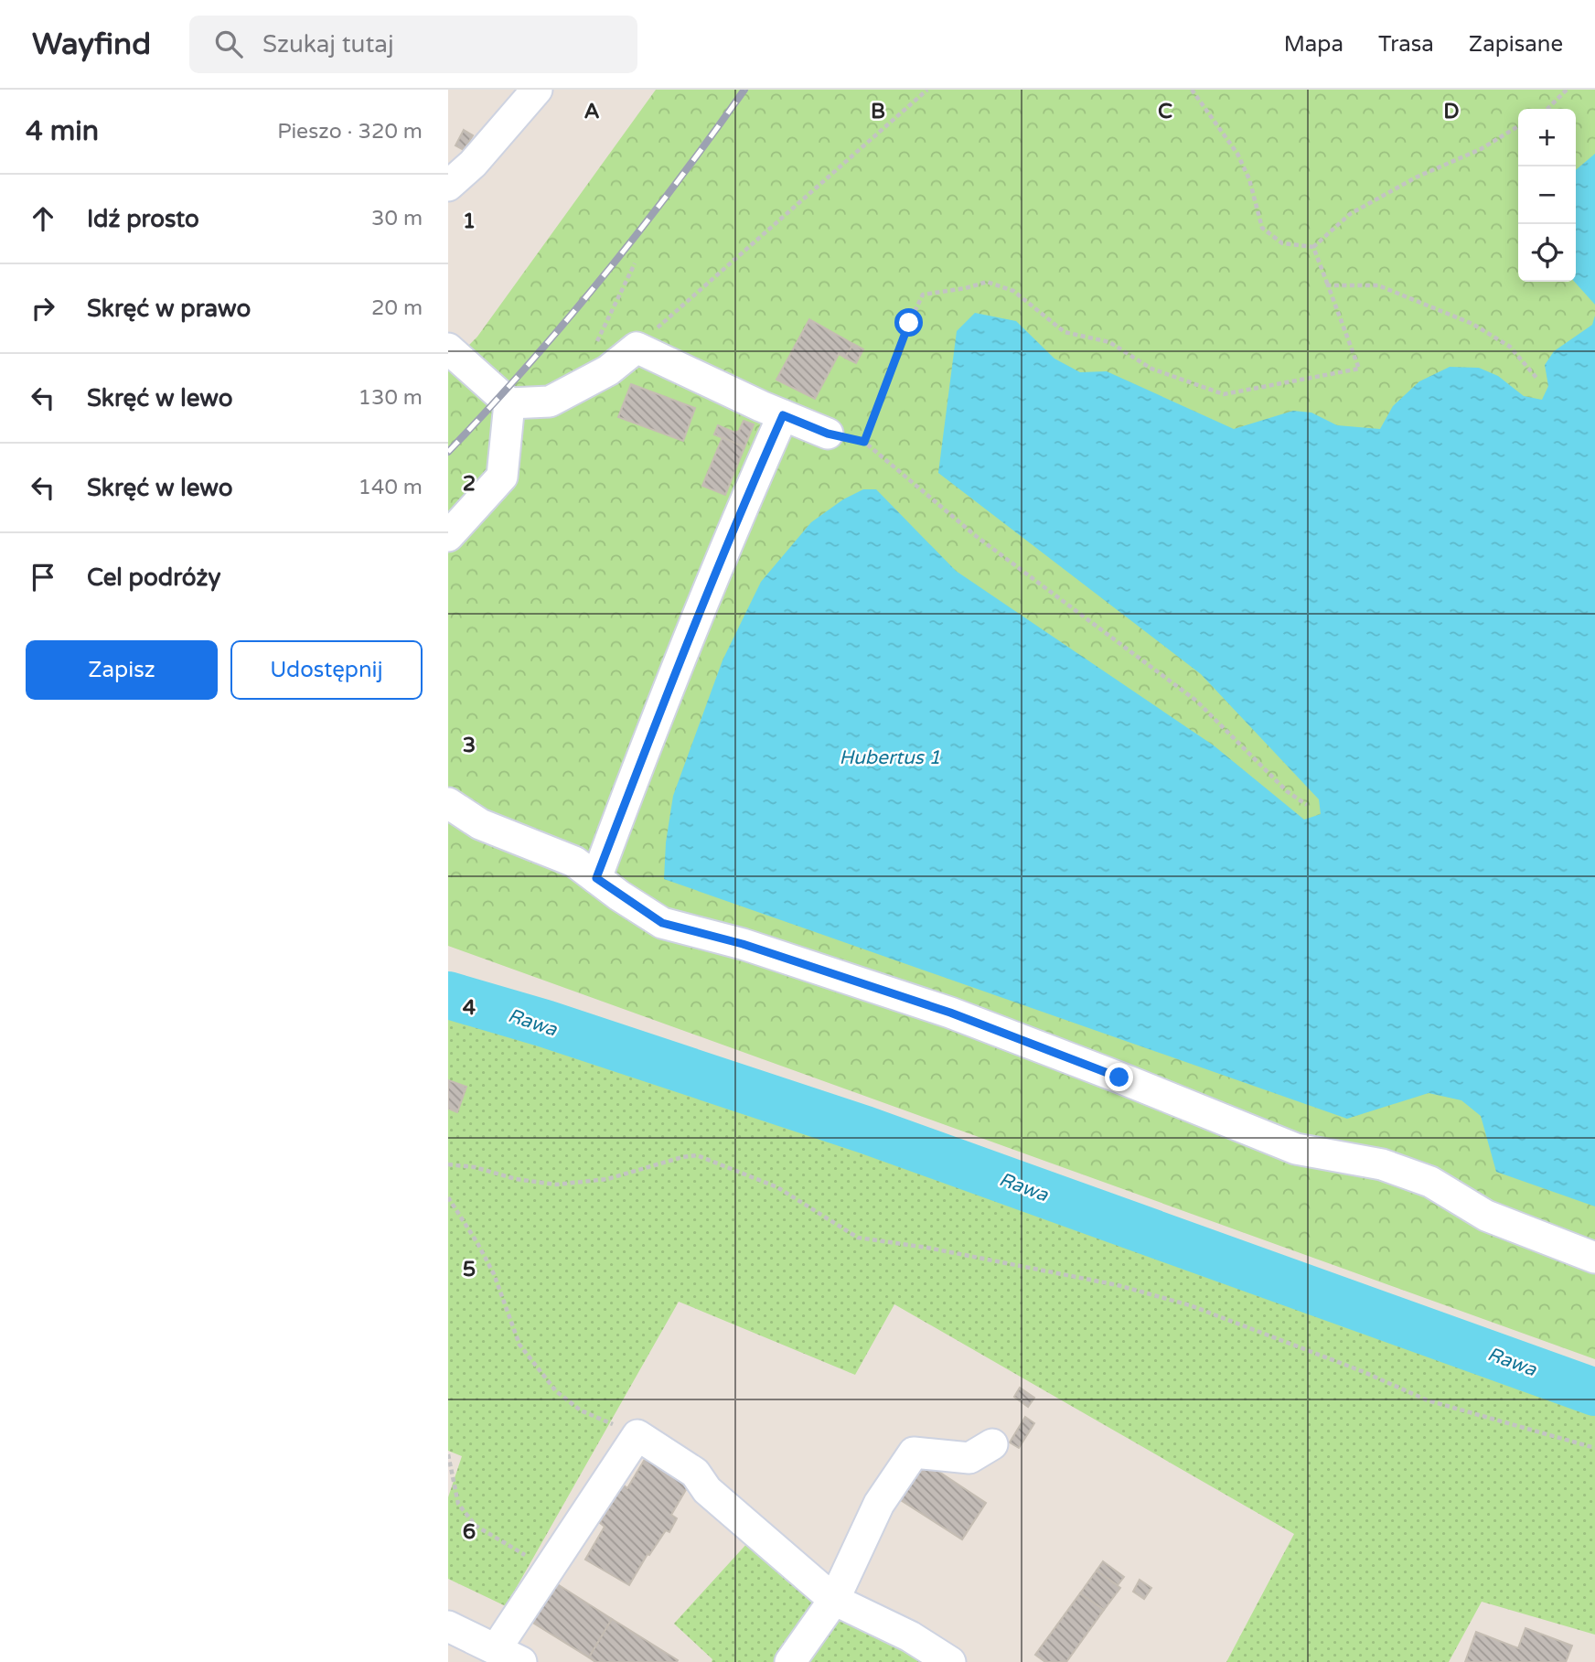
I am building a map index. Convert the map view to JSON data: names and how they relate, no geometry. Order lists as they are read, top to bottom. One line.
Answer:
{"water":["Hubertus 1","Rawa"],"page":{"header":"Wayfind","search":"Szukaj tutaj","nav":["Mapa","Trasa","Zapisane"],"heading":["4 min","Pieszo · 320 m"],"map_buttons":["+","−"],"list":[["Idź prosto","30 m"],["Skręć w prawo","20 m"],["Skręć w lewo","130 m"],["Skręć w lewo","140 m"],"Cel podróży"],"buttons":["Zapisz","Udostępnij"]},"grid":{"columns":["A","B","C","D"],"rows":["1","2","3","4","5","6"]}}
